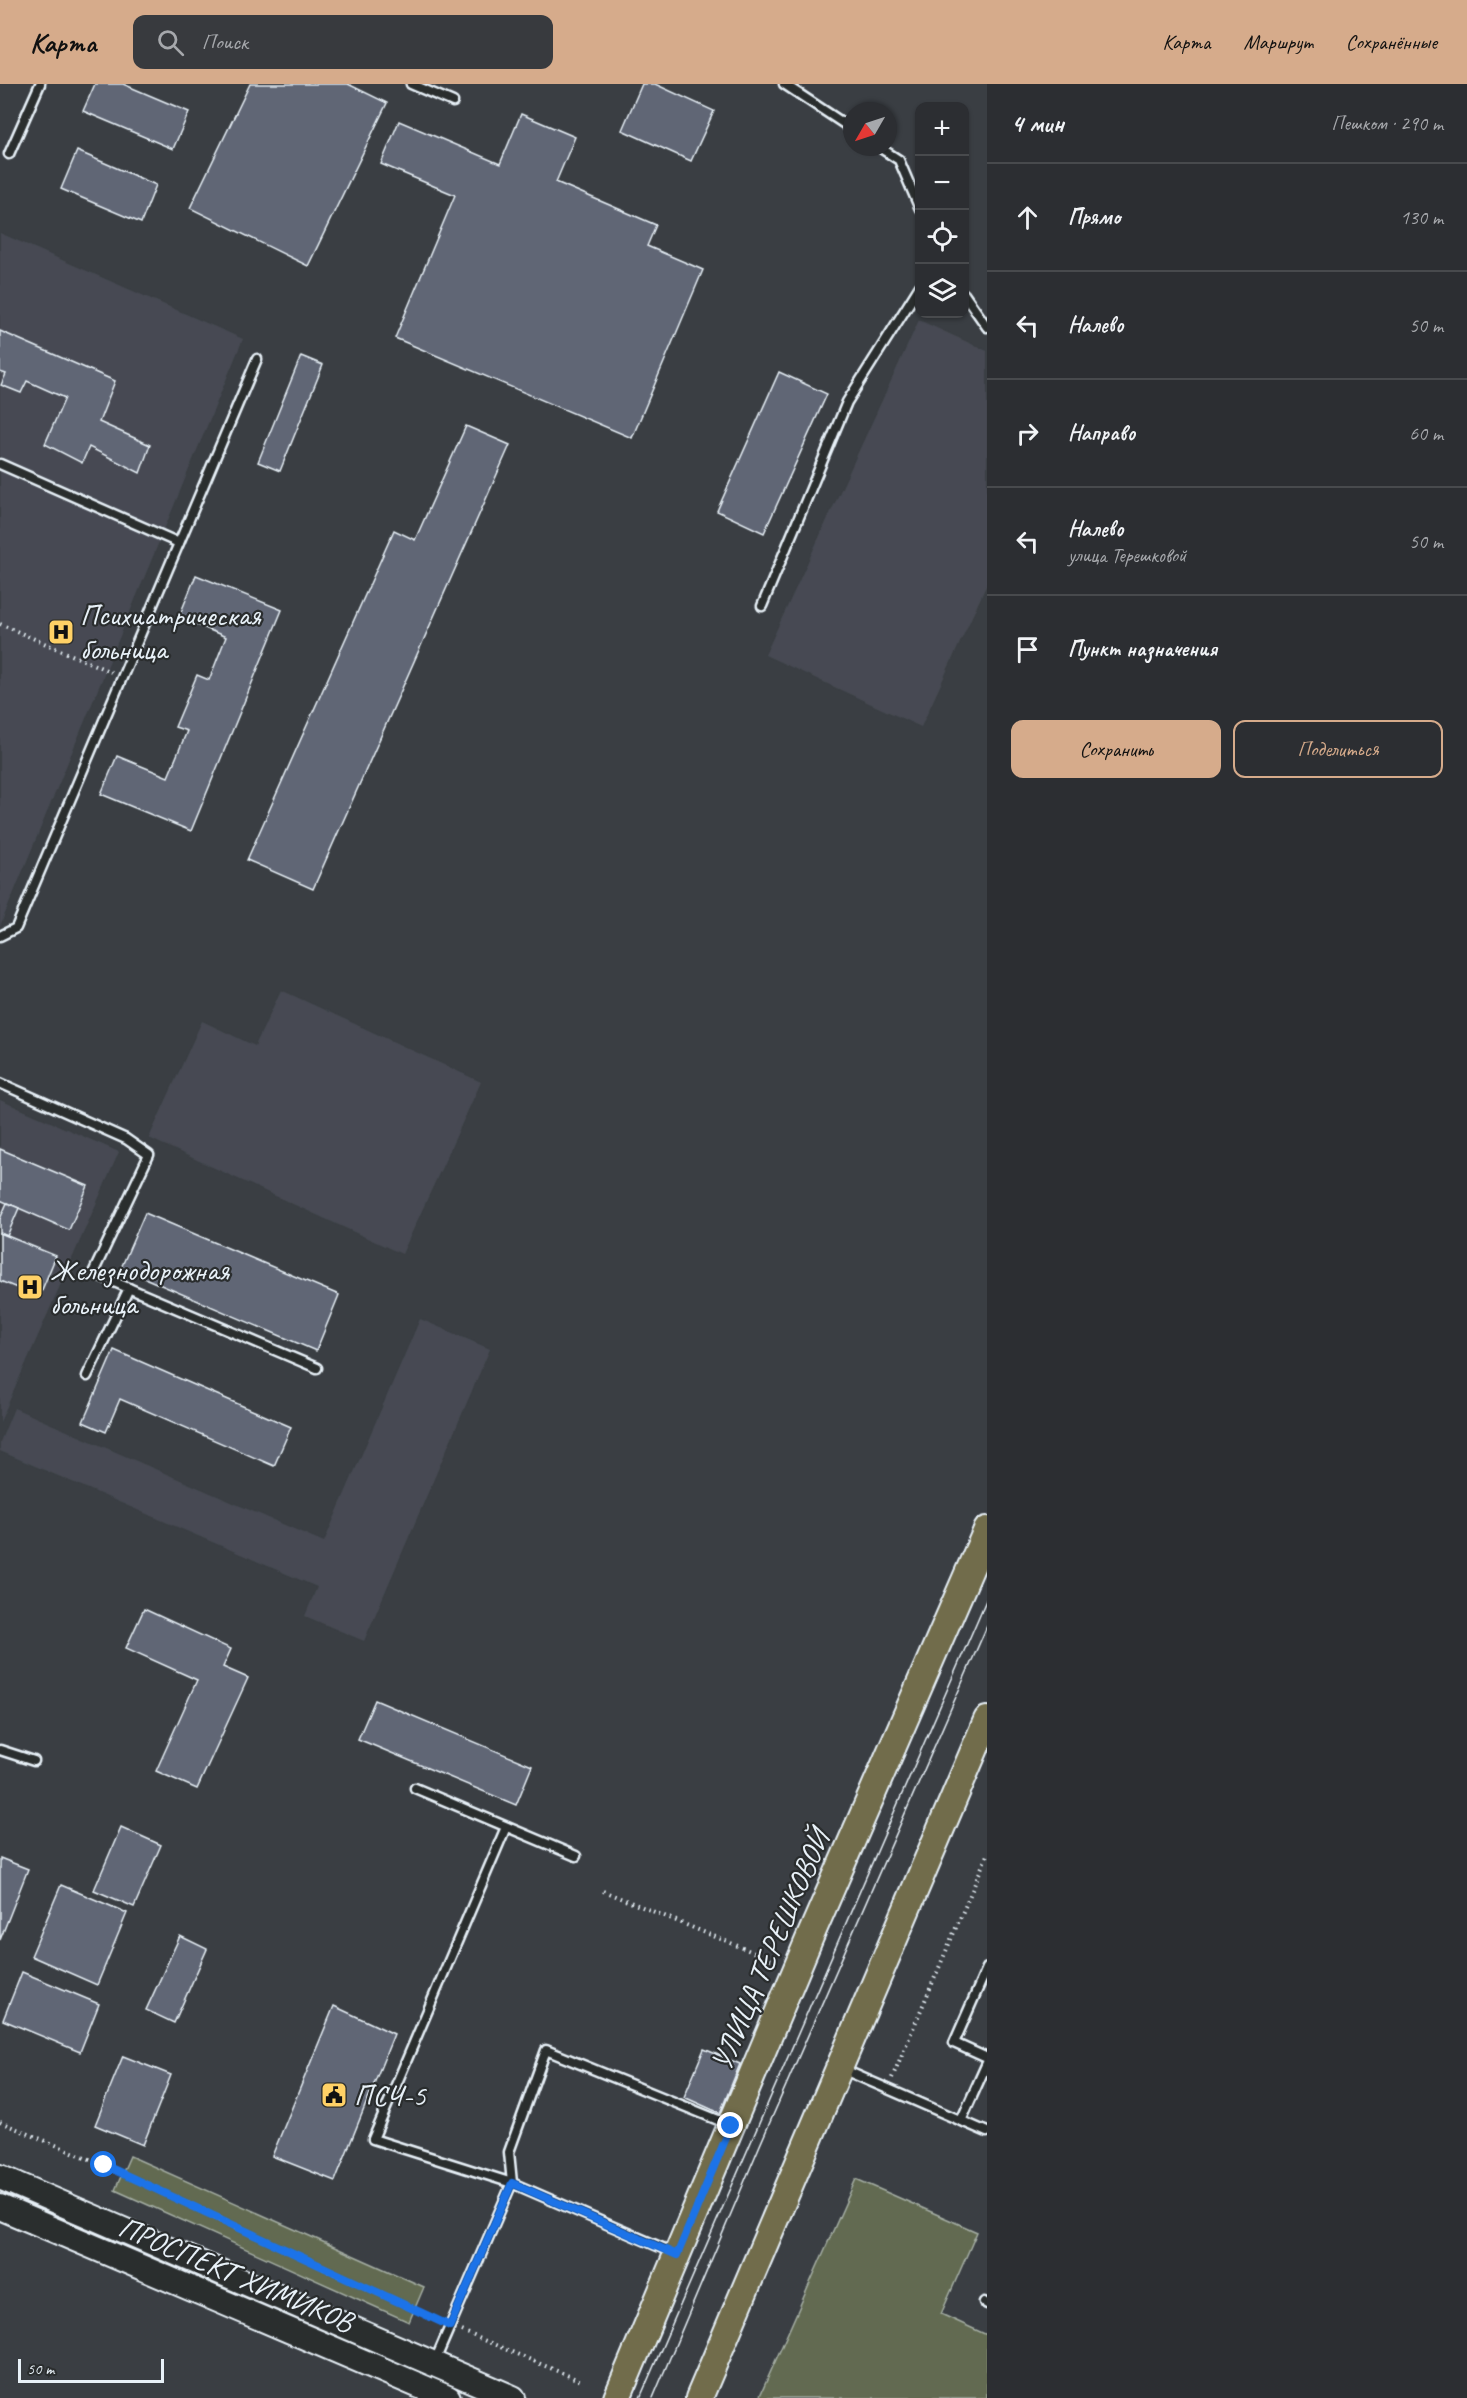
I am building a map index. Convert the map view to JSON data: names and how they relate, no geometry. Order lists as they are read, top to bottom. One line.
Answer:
{"streets":{"main road":["УЛИЦА ТЕРЕШКОВОЙ","ПРОСПЕКТ ХИМИКОВ"]},"places":{"hospital":["Психиатрическая больница","Железнодорожная больница"],"public building":["ПСЧ-5"]},"scale_bar":"50 m","north":"bottom left","page":{"header":"Карта","search":"Поиск","nav":["Карта","Маршрут","Сохранённые"],"heading":["4 мин","Пешком · 290 m"],"map_buttons":["+","−"],"list":[["Прямо","130 m"],["Налево","50 m"],["Направо","60 m"],["Налево","улица Терешковой","50 m"],"Пункт назначения"],"buttons":["Сохранить","Поделиться"],"scale":"50 m"}}
